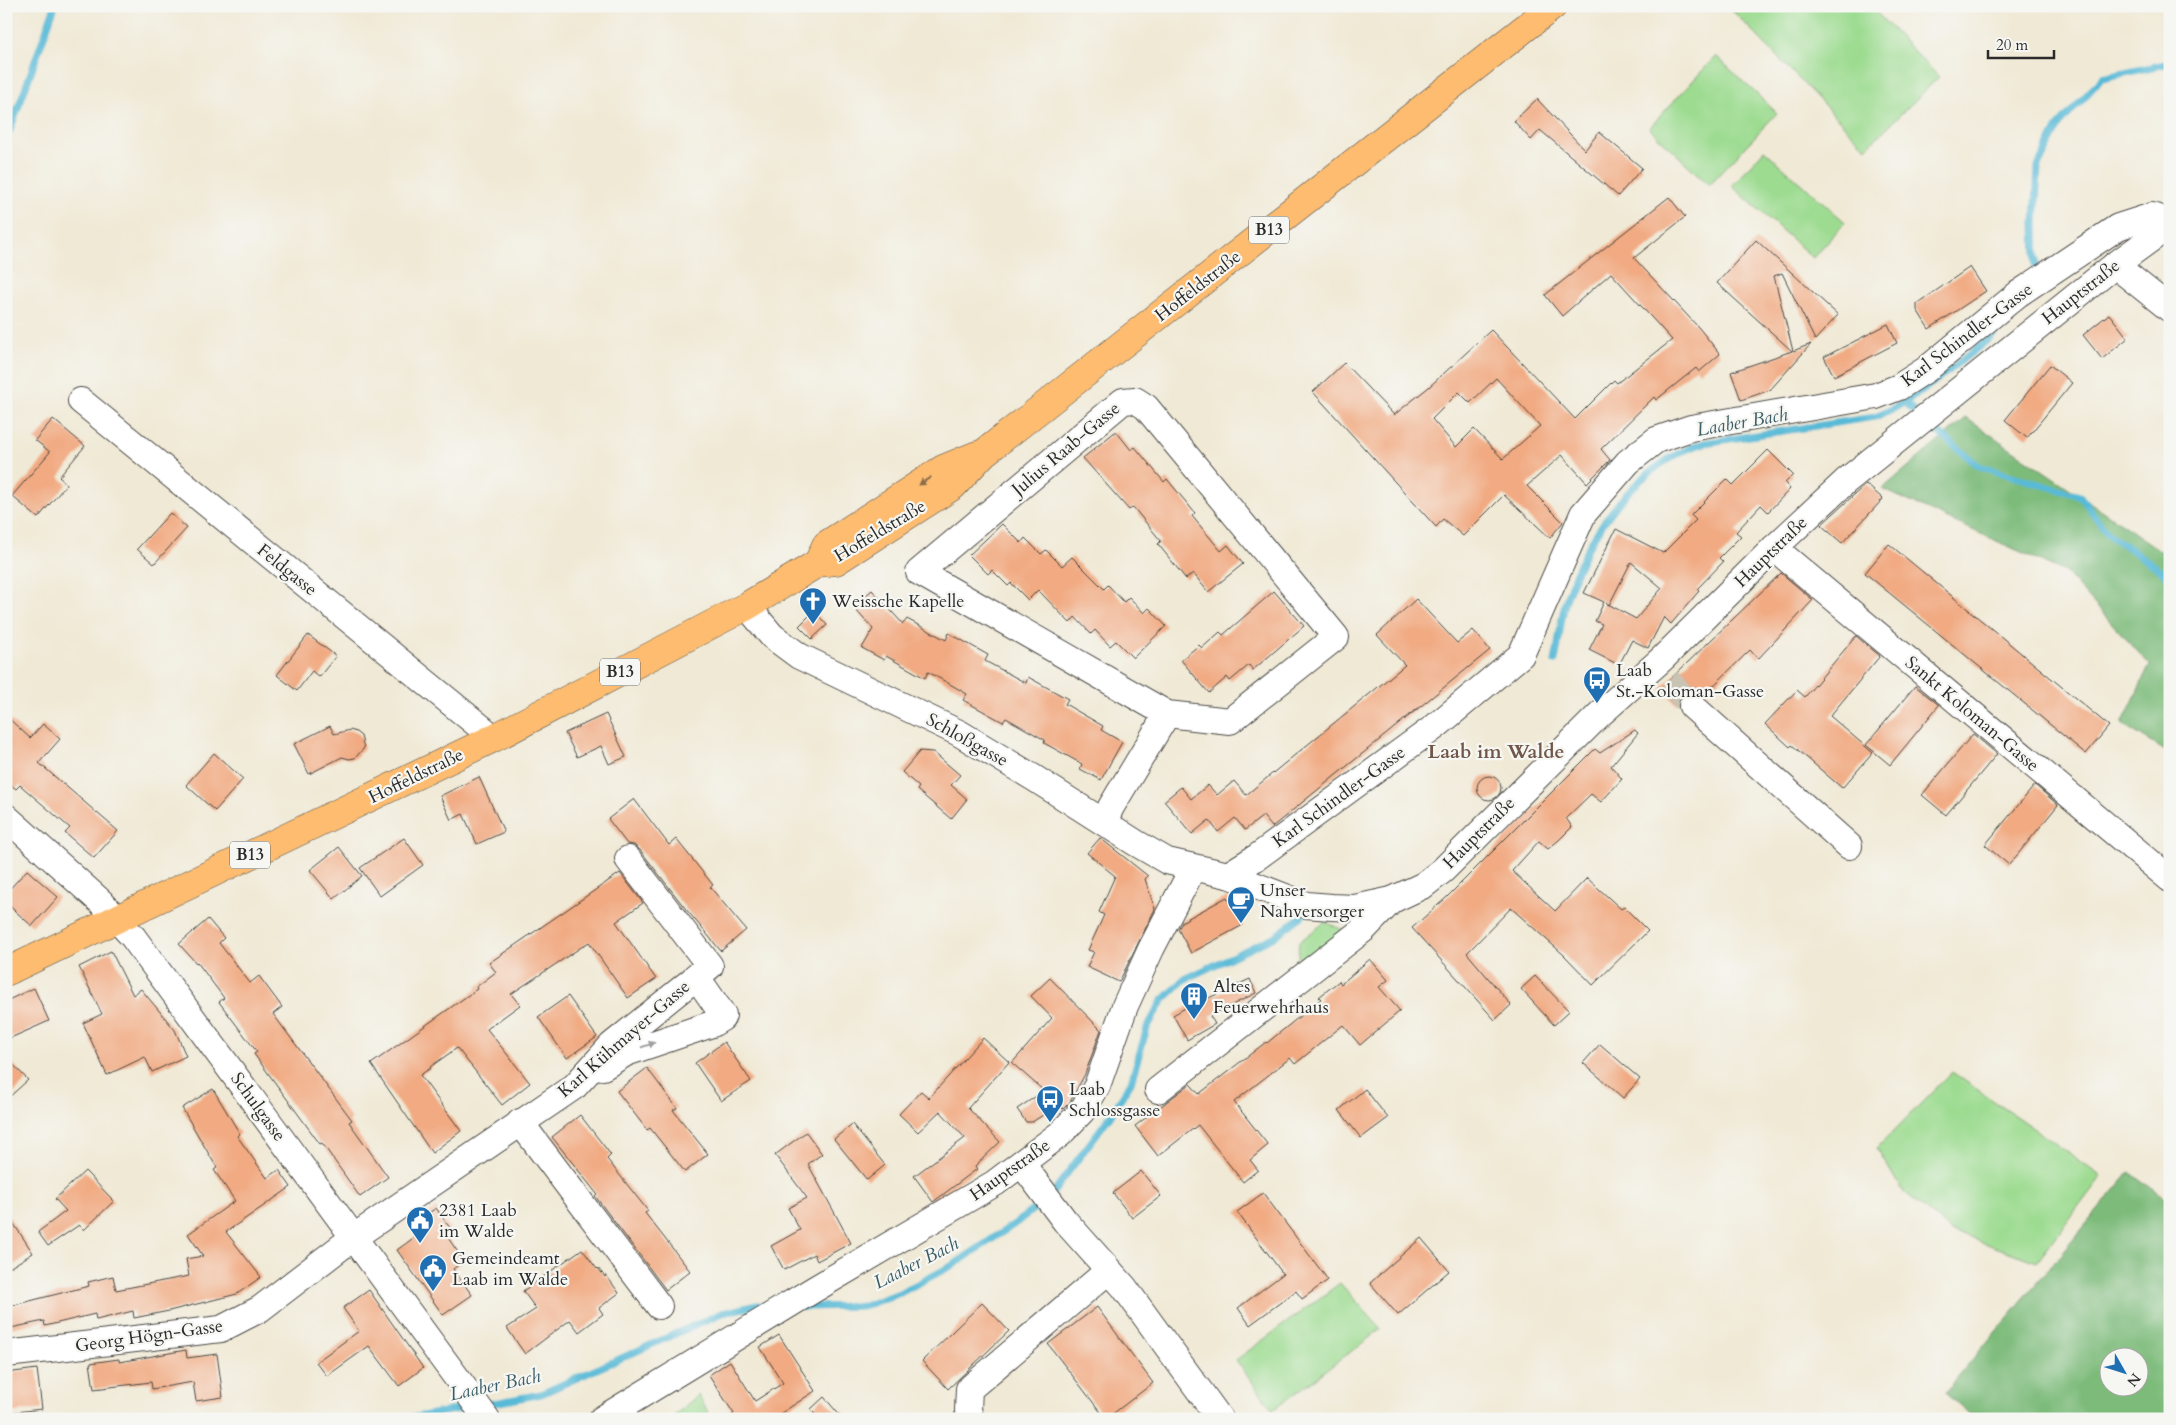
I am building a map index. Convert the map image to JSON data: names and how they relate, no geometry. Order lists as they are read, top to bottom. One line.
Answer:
{"streets":{"main road":["B13","Hoffeldstraße"],"street":["Hauptstraße","Karl Schindler-Gasse","Julius Raab-Gasse","Feldgasse","Sankt Koloman-Gasse","Schloßgasse","Karl Kühmayer-Gasse","Schulgasse","Georg Högn-Gasse"]},"crossings":[["Hoffeldstraße","Feldgasse"],["Hoffeldstraße","Schloßgasse"],["Hoffeldstraße","Schulgasse"],["Hauptstraße","Karl Schindler-Gasse"],["Hauptstraße","Sankt Koloman-Gasse"],["Hauptstraße","Schloßgasse"],["Karl Kühmayer-Gasse","Schulgasse"],["Karl Kühmayer-Gasse","Georg Högn-Gasse"],["Schulgasse","Georg Högn-Gasse"]],"districts":["Laab im Walde"],"water":["Laaber Bach"],"places":{"church":["Weissche Kapelle"],"bus stop":["Laab St.-Koloman-Gasse","Laab Schlossgasse"],"cafe":["Unser Nahversorger"],"building":["Altes Feuerwehrhaus"],"public building":["2381 Laab im Walde","Gemeindeamt Laab im Walde"]},"scale_bar":"20 m","north":"bottom right"}
